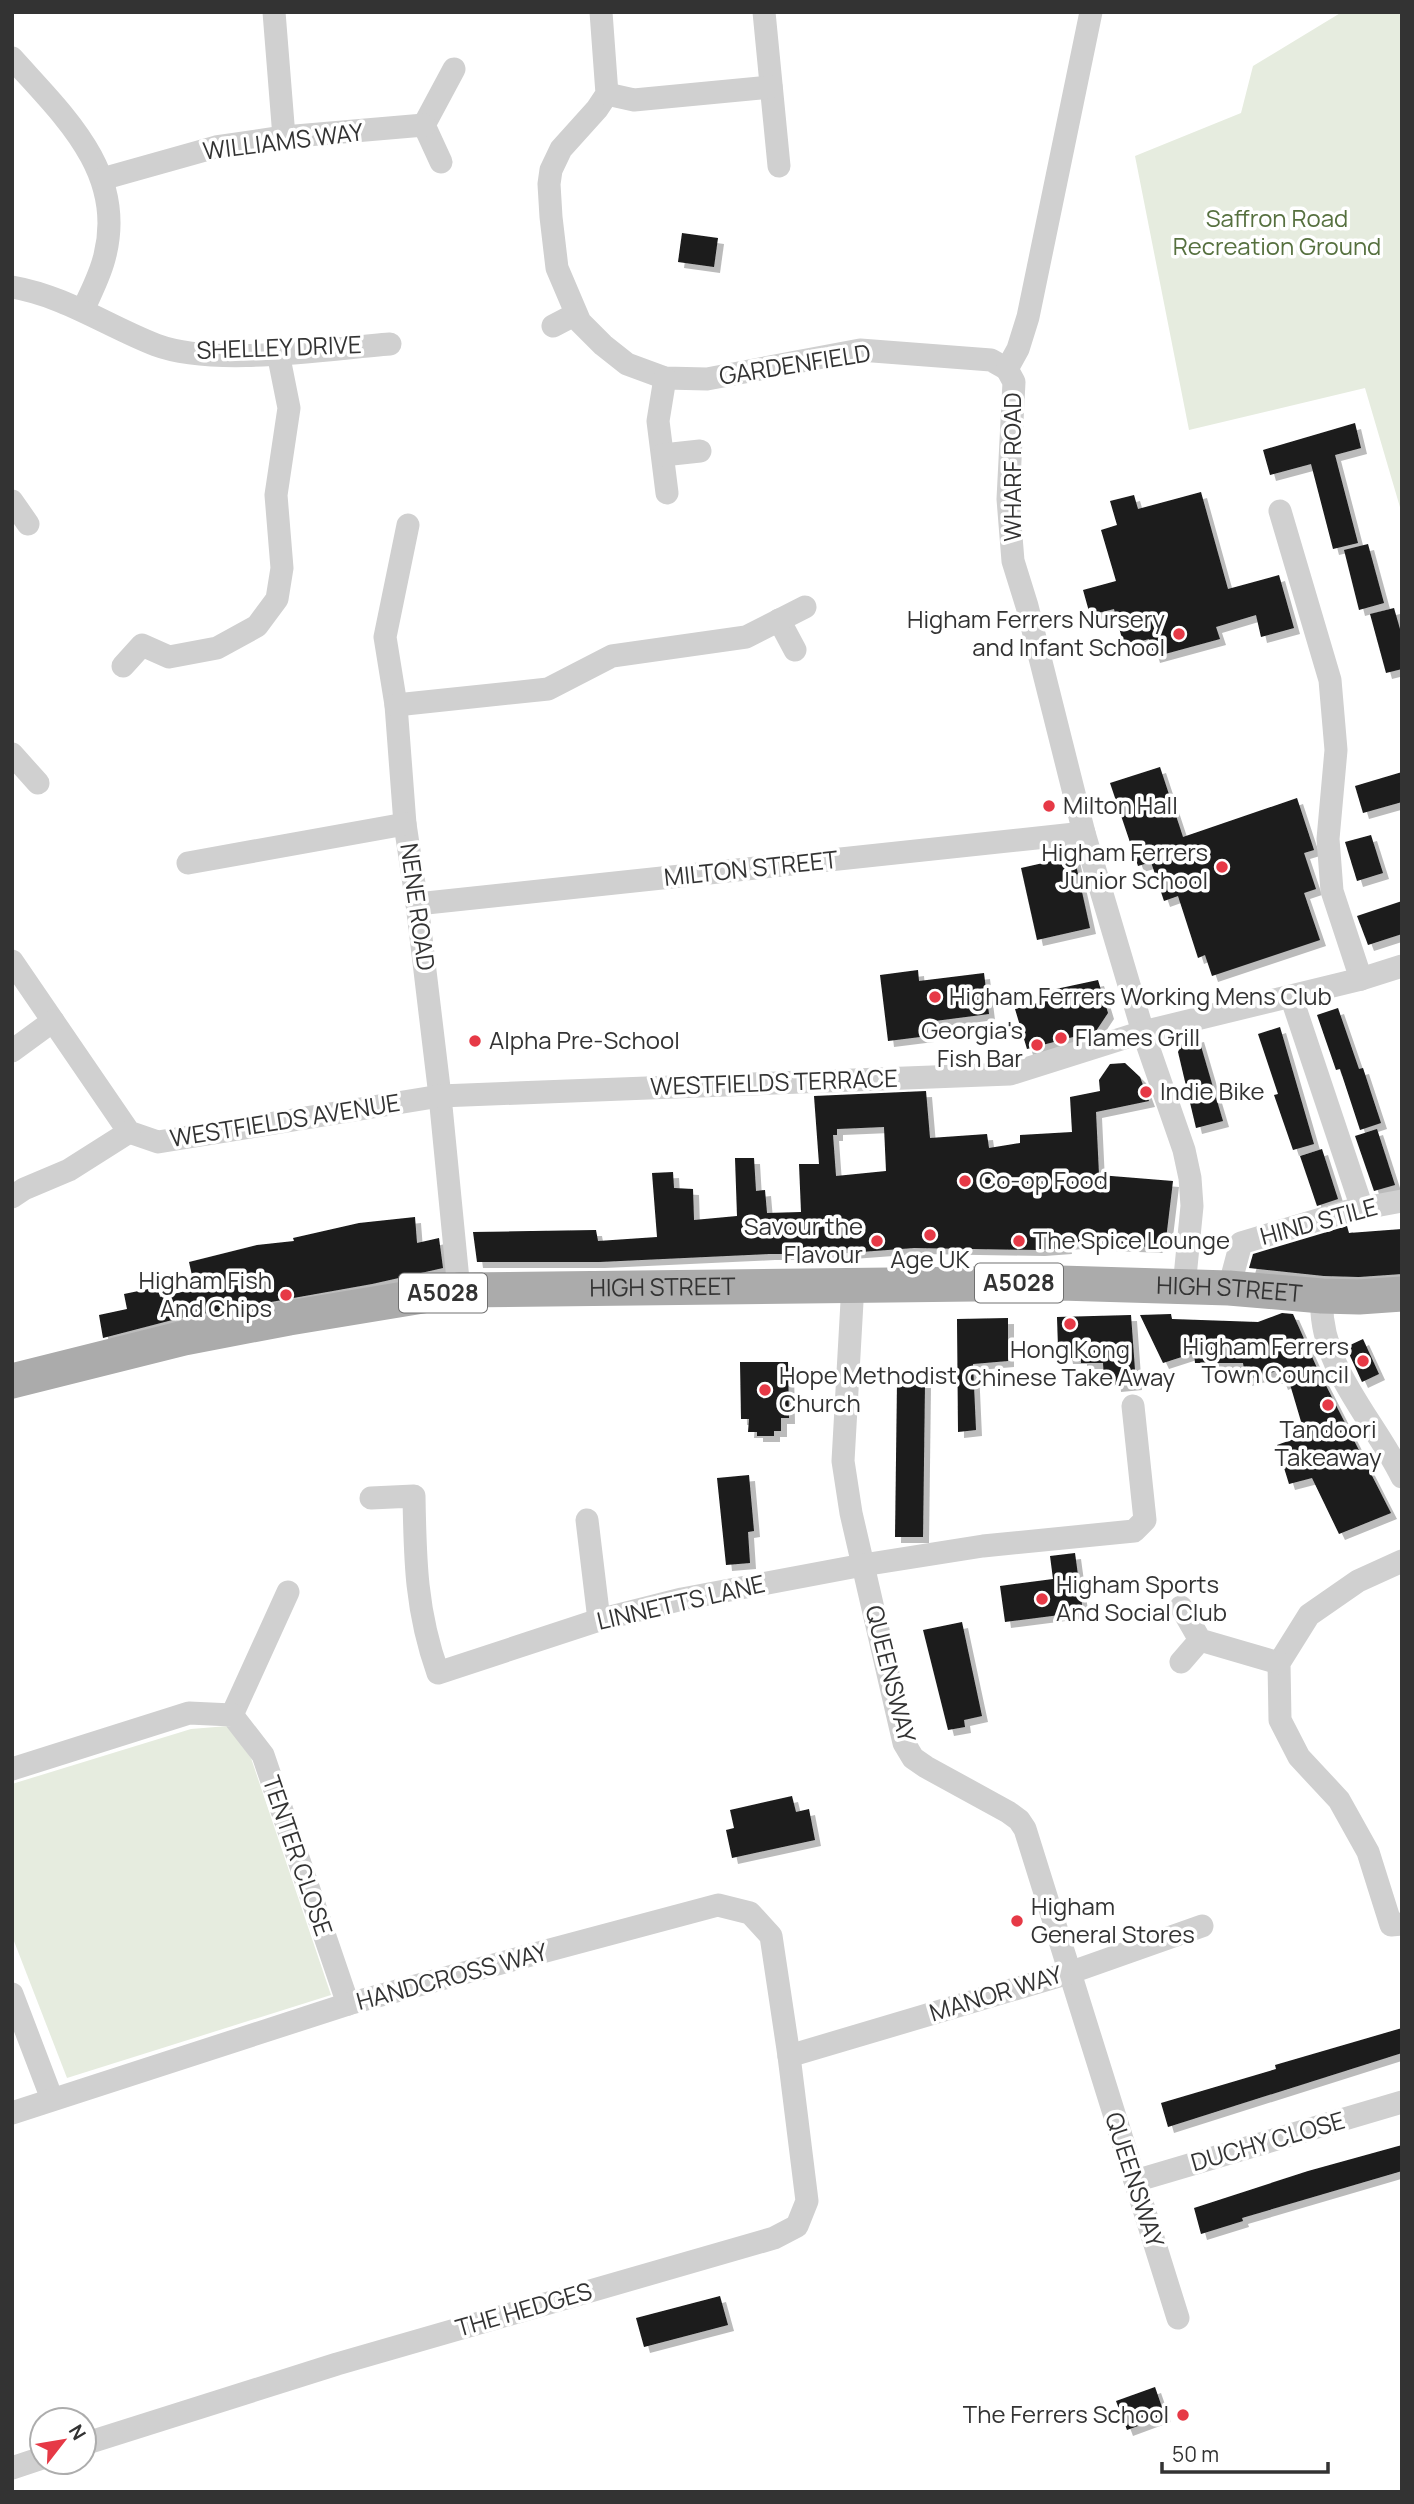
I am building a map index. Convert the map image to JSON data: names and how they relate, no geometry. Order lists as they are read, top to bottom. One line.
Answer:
{"streets":{"main road":["A5028","HIGH STREET"],"street":["WILLIAMS WAY","SHELLEY DRIVE","GARDENFIELD","WHARF ROAD","MILTON STREET","NENE ROAD","WESTFIELDS TERRACE","WESTFIELDS AVENUE","HIND STILE","LINNETTS LANE","QUEENSWAY","TENTER CLOSE","HANDCROSS WAY","MANOR WAY","DUCHY CLOSE","THE HEDGES"]},"crossings":[["GARDENFIELD","WHARF ROAD"],["WHARF ROAD","MILTON STREET"],["WHARF ROAD","WESTFIELDS TERRACE"],["WHARF ROAD","HIGH STREET"],["MILTON STREET","NENE ROAD"],["NENE ROAD","WESTFIELDS TERRACE"],["NENE ROAD","WESTFIELDS AVENUE"],["NENE ROAD","HIGH STREET"],["WESTFIELDS TERRACE","WESTFIELDS AVENUE"],["HIND STILE","HIGH STREET"],["A5028","HIGH STREET"],["HIGH STREET","QUEENSWAY"],["LINNETTS LANE","QUEENSWAY"],["QUEENSWAY","MANOR WAY"],["QUEENSWAY","DUCHY CLOSE"],["TENTER CLOSE","HANDCROSS WAY"],["HANDCROSS WAY","MANOR WAY"],["HANDCROSS WAY","THE HEDGES"],["MANOR WAY","THE HEDGES"]],"parks":["Saffron Road Recreation Ground"],"places":["Higham Ferrers Nursery and Infant School","Milton Hall","Higham Ferrers Junior School","Higham Ferrers Working Mens Club","Flames Grill","Alpha Pre-School","Georgia's Fish Bar","Indie Bike","Co-op Food","Age UK","Savour the Flavour","The Spice Lounge","Higham Fish And Chips","Hong Kong Chinese Take Away","Higham Ferrers Town Council","Hope Methodist Church","Tandoori Takeaway","Higham Sports And Social Club","Higham General Stores","The Ferrers School"],"scale_bar":"50 m","north":"top right"}
